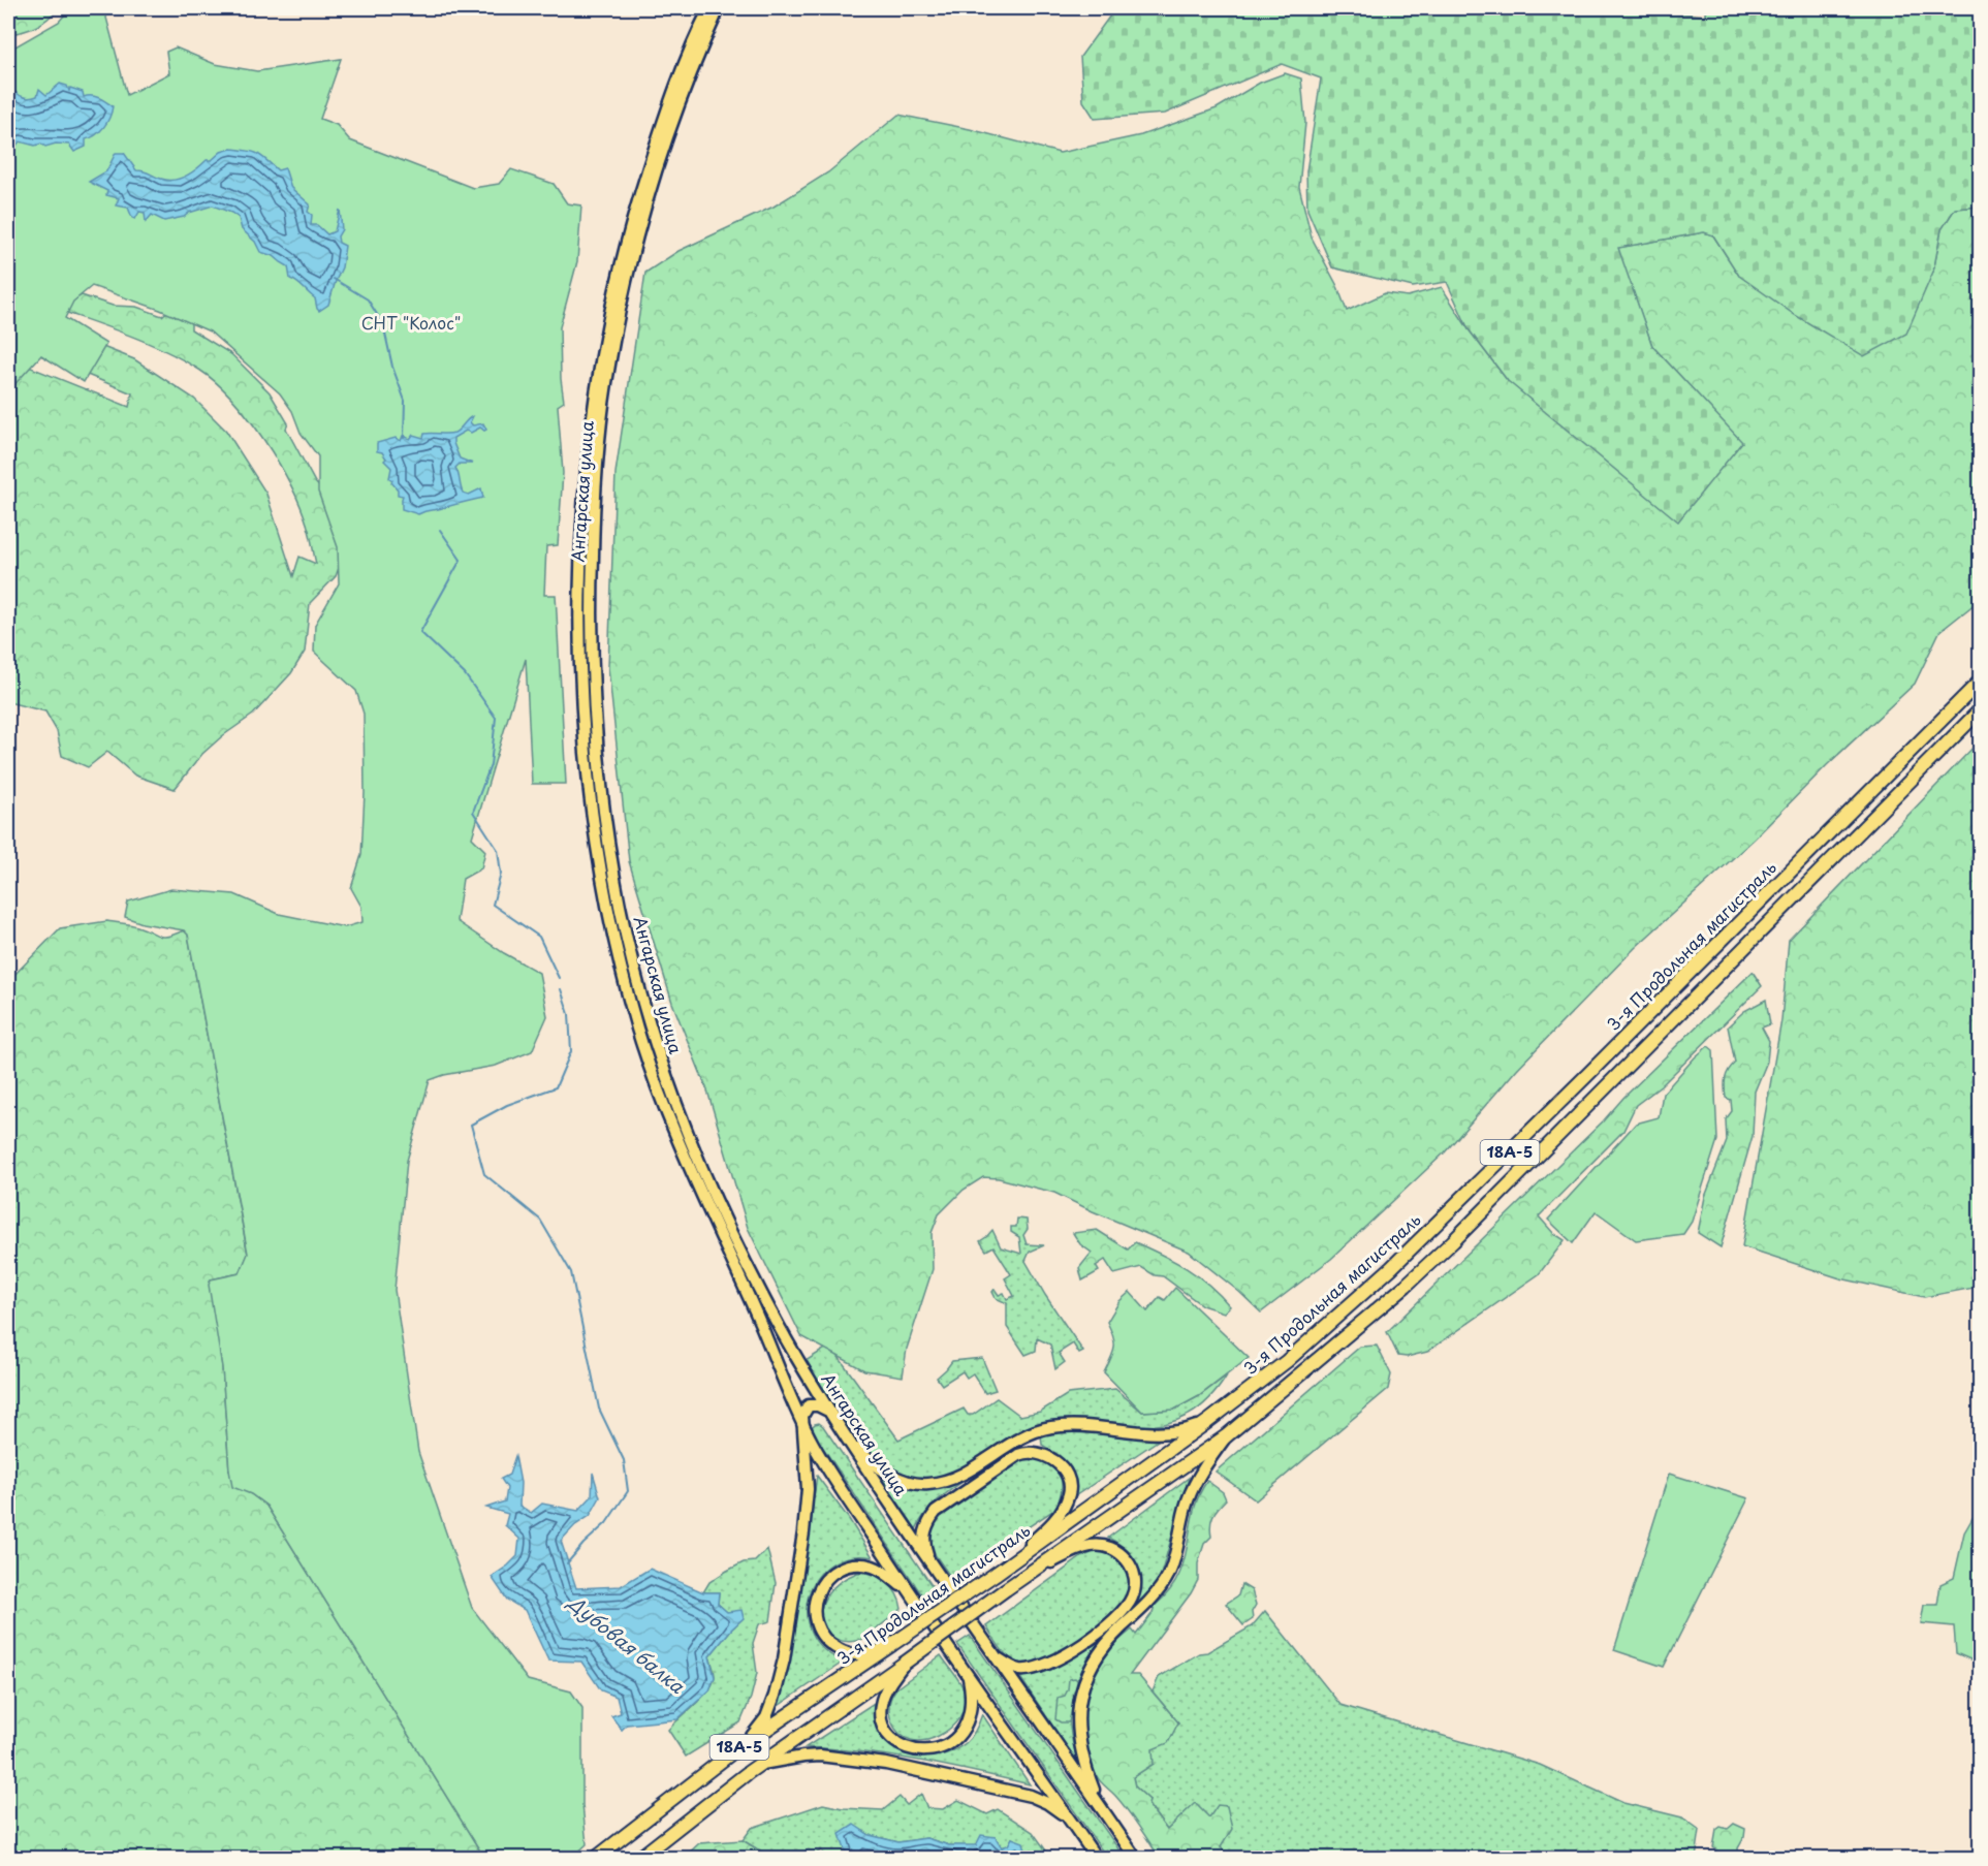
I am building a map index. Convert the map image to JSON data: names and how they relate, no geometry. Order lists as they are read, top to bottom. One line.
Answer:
{"streets":{"highway":["3-я Продольная магистраль","18А-5"],"main road":["Ангарская улица"]},"water":["Дубовая балка"],"parks":["СНТ \"Колос\""]}
